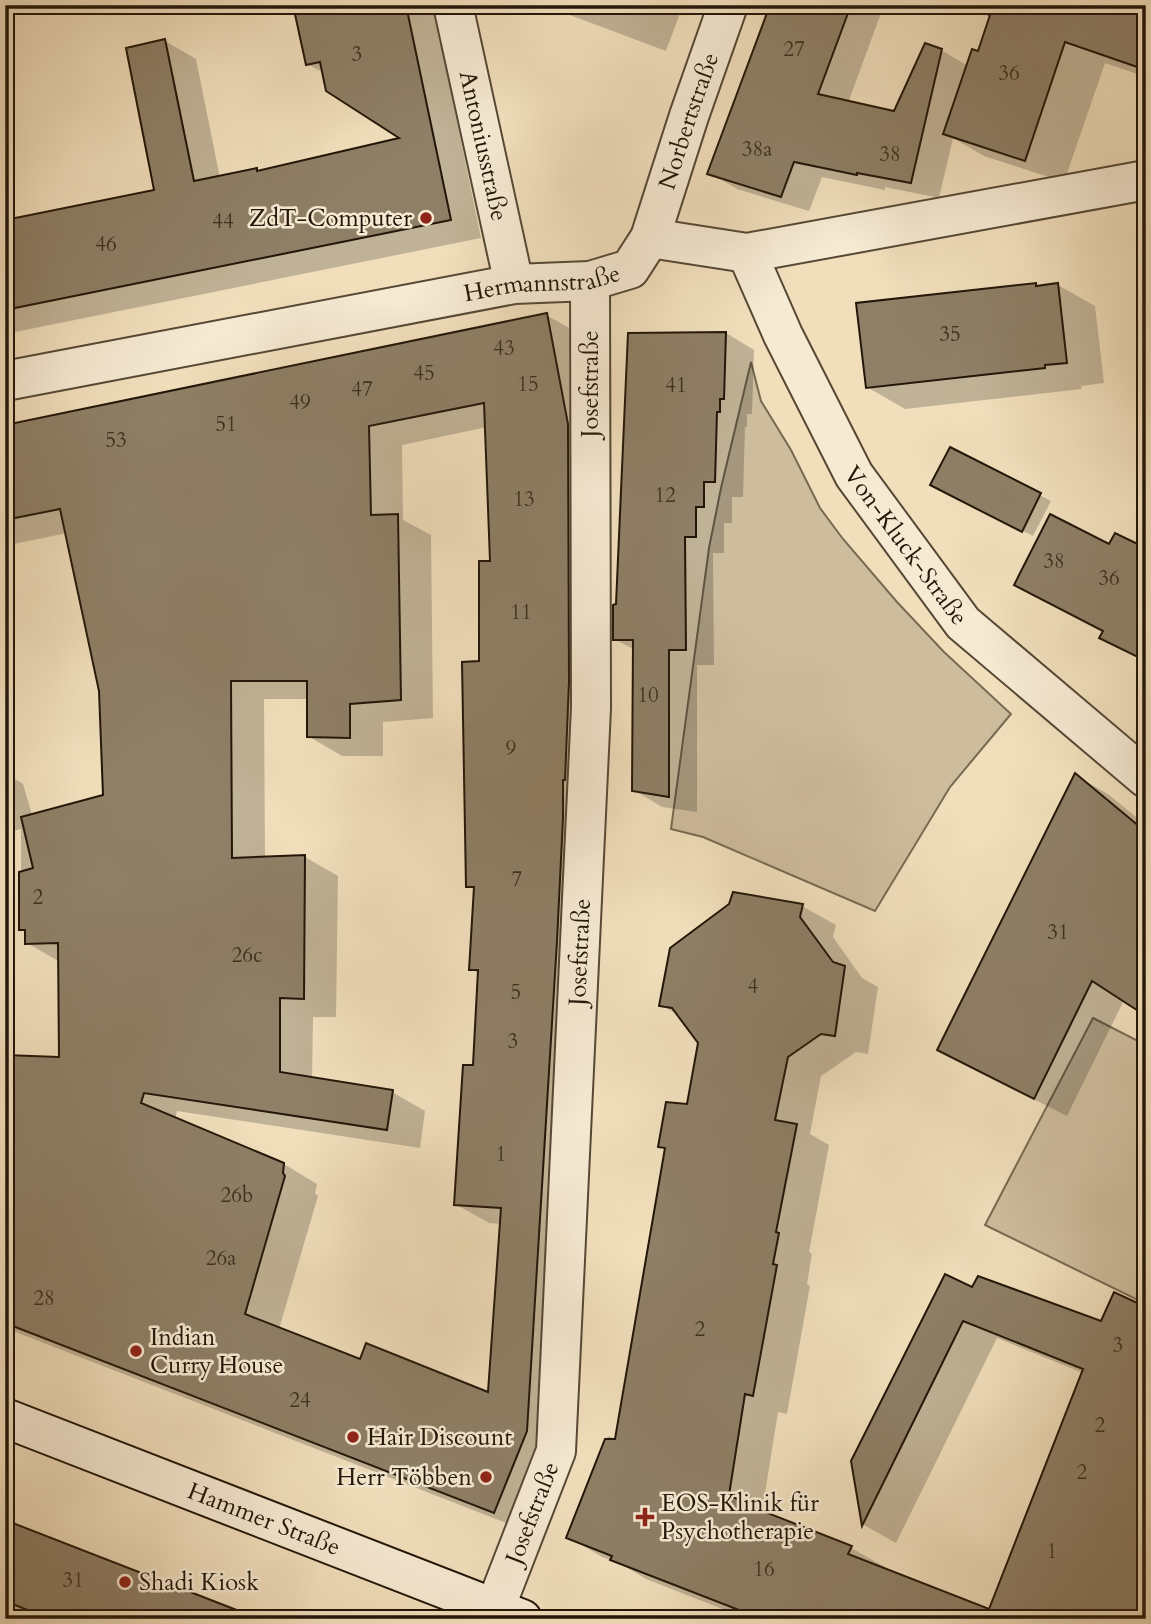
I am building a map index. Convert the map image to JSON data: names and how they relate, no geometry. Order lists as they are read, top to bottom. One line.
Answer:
{"streets":{"street":["Norbertstraße","Antoniusstraße","Hermannstraße","Josefstraße","Von-Kluck-Straße","Hammer Straße"]},"crossings":[["Norbertstraße","Hermannstraße"],["Antoniusstraße","Hermannstraße"],["Hermannstraße","Josefstraße"],["Josefstraße","Hammer Straße"]],"places":{"other":["ZdT-Computer","Indian Curry House","Hair Discount","Herr Többen","Shadi Kiosk"],"health":["EOS-Klinik für Psychotherapie"]},"house_numbers":["27","3","36","38a","38","44","46","35","43","45","15","41","47","49","51","53","12","13","38","36","11","10","9","7","2","31","26c","4","5","3","1","26b","26a","28","2","3","24","2","2","1","16","31"]}
